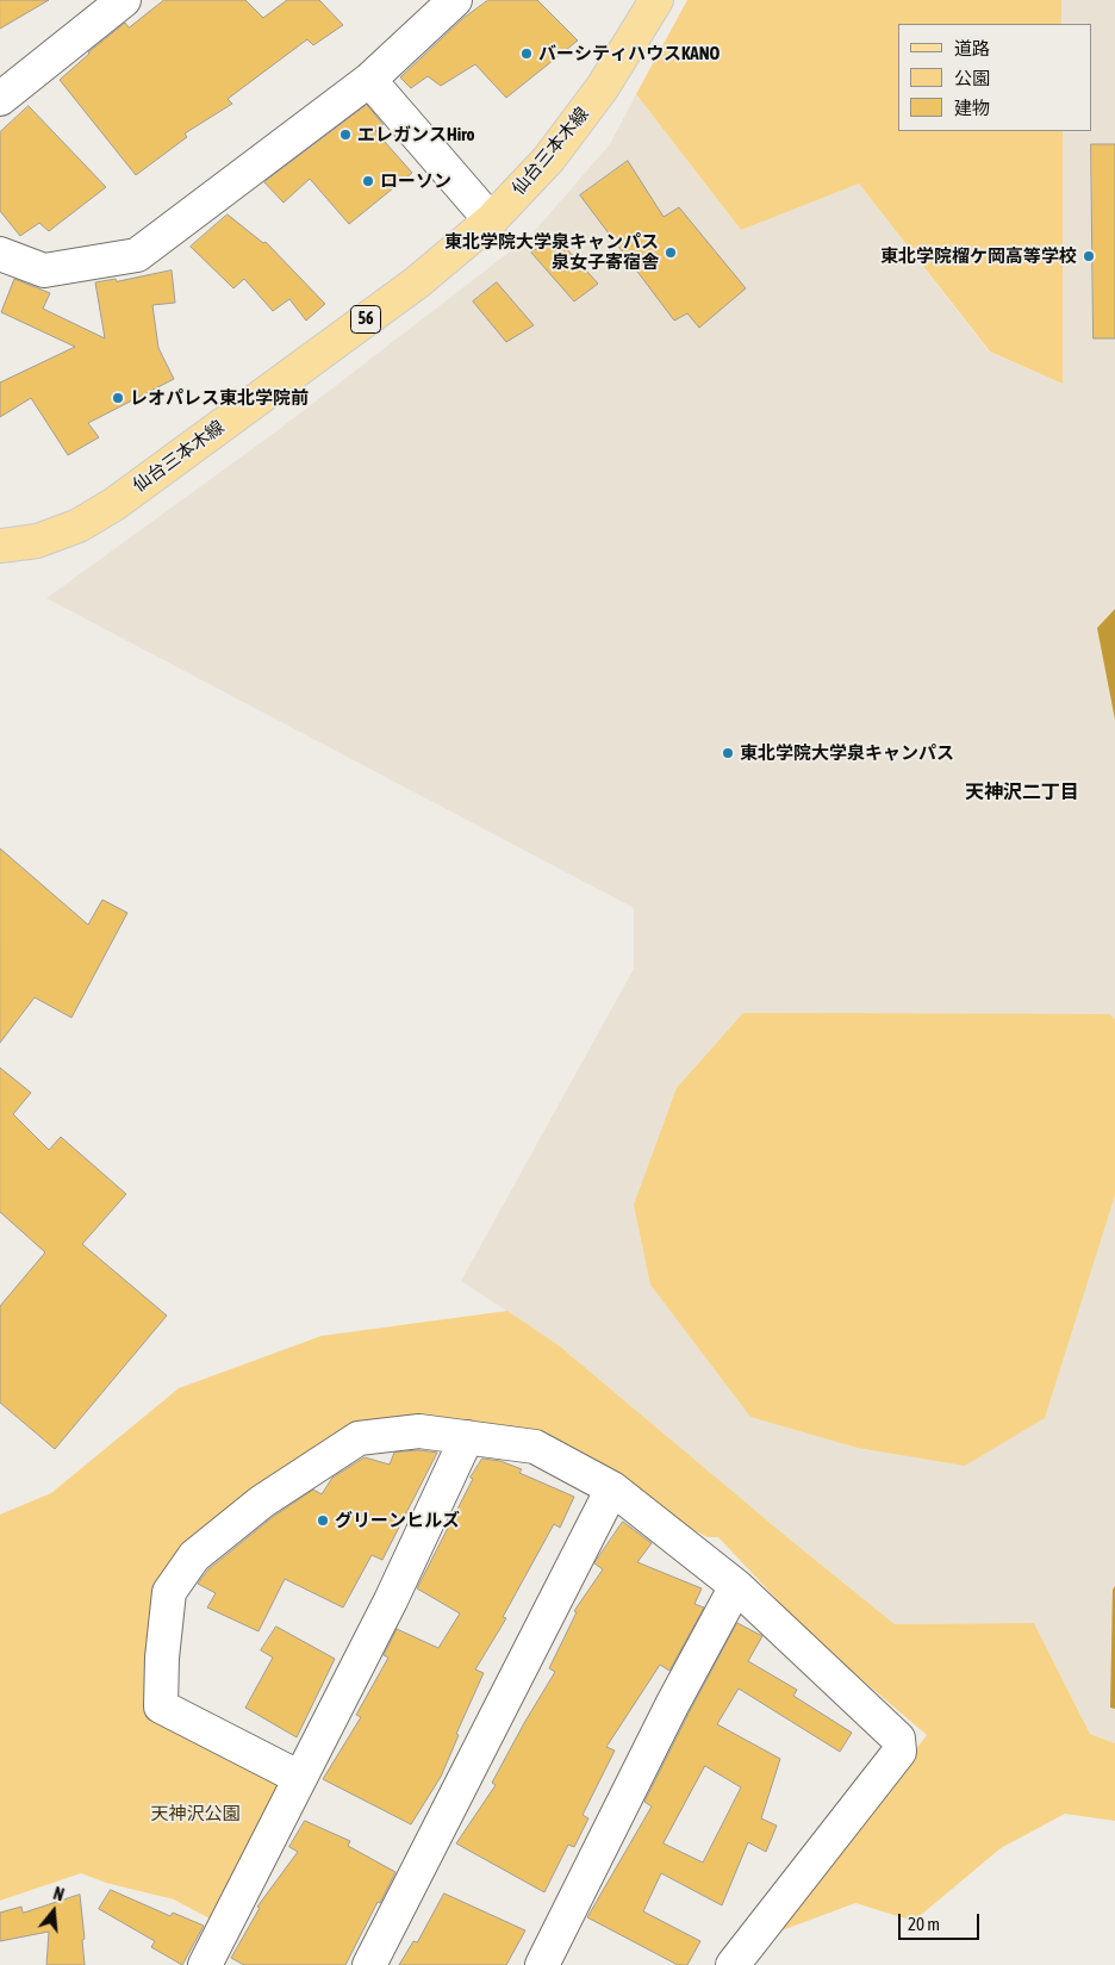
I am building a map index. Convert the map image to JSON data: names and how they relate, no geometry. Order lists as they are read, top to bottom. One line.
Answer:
{"streets":{"main road":["仙台三本木線","56"]},"districts":["天神沢二丁目"],"parks":["天神沢公園"],"places":["バーシティハウスKANO","エレガンスHiro","ローソン","東北学院大学泉キャンパス 泉女子寄宿舎","東北学院榴ケ岡高等学校","レオパレス東北学院前","東北学院大学泉キャンパス","グリーンヒルズ"],"legend":["道路","公園","建物"],"scale_bar":"20 m","north":"top"}
